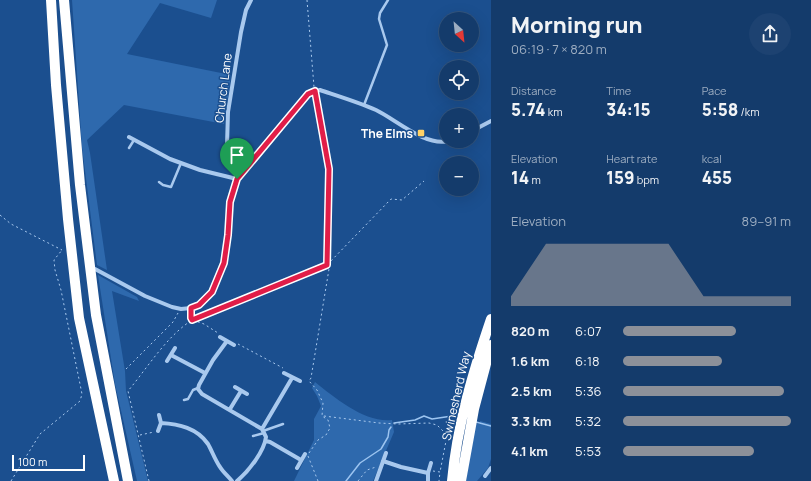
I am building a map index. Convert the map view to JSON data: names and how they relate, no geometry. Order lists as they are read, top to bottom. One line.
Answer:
{"streets":{"highway":["Swinesherd Way"],"street":["Church Lane"]},"places":{"transit":["The Elms"]},"scale_bar":"100 m","north":"bottom right","page":{"heading":["Morning run","06:19 · 7 × 820 m"],"map_buttons":["+","−"],"stats":[["Distance","5.74 km"],["Time","34:15"],["Pace","5:58 /km"],["Elevation","14 m"],["Heart rate","159 bpm"],["kcal","455"]],"chart":["Elevation","89–91 m"],"list":[{"name":"820 m","note":"6:07"},{"name":"1.6 km","note":"6:18"},{"name":"2.5 km","note":"5:36"},{"name":"3.3 km","note":"5:32"},{"name":"4.1 km","note":"5:53"}],"scale":"100 m"}}
